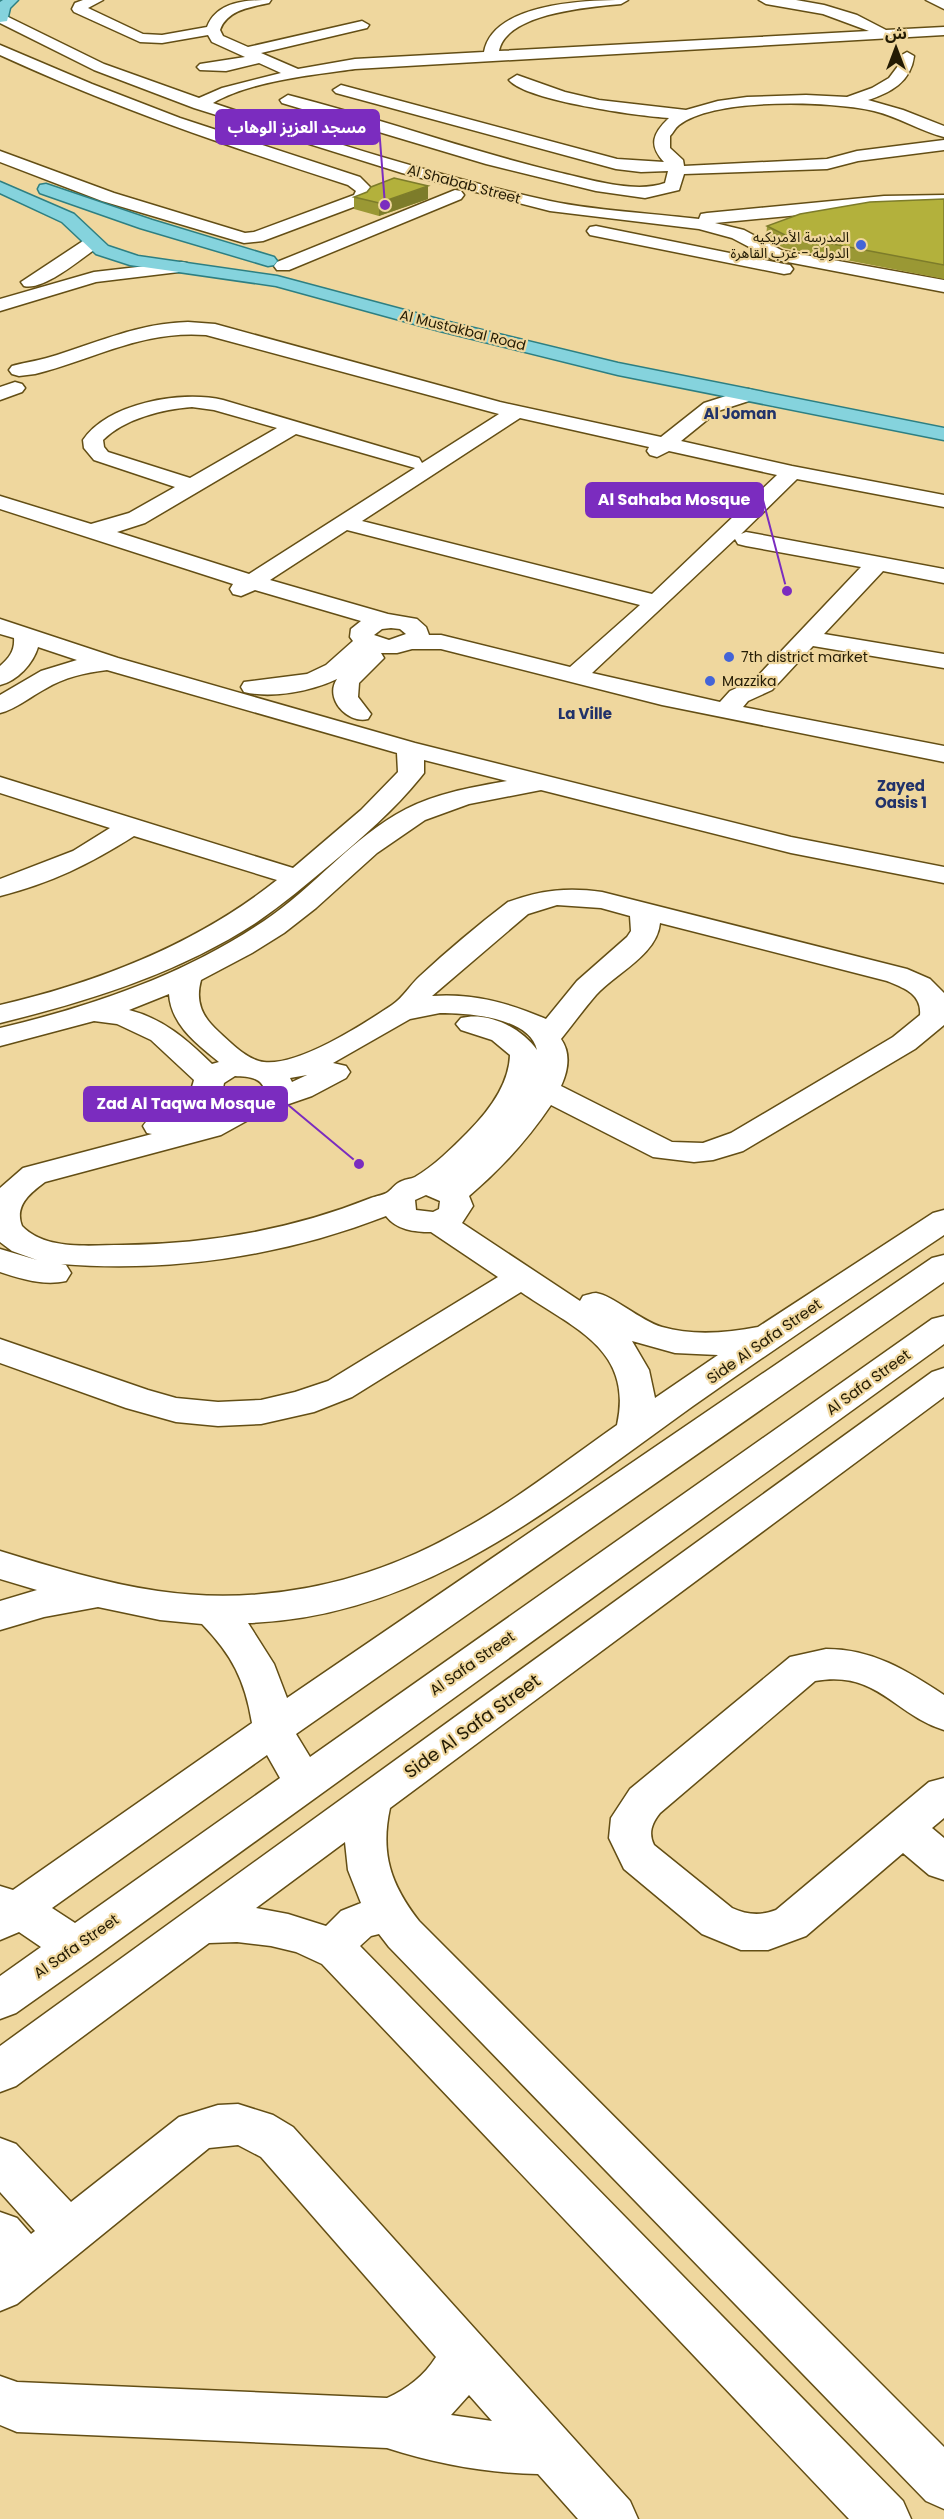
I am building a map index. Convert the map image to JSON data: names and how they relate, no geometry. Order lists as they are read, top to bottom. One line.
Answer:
{"streets":{"main road":["Al Mustakbal Road"],"street":["Al Shabab Street","Side Al Safa Street","Al Safa Street"]},"districts":["Al Joman","La Ville","Zayed Oasis 1"],"places":["مسجد العزيز الوهاب","المدرسة الأمريكيه الدولية - غرب القاهرة","Al Sahaba Mosque","7th district market","Mazzika","Zad Al Taqwa Mosque"],"north":"top"}
